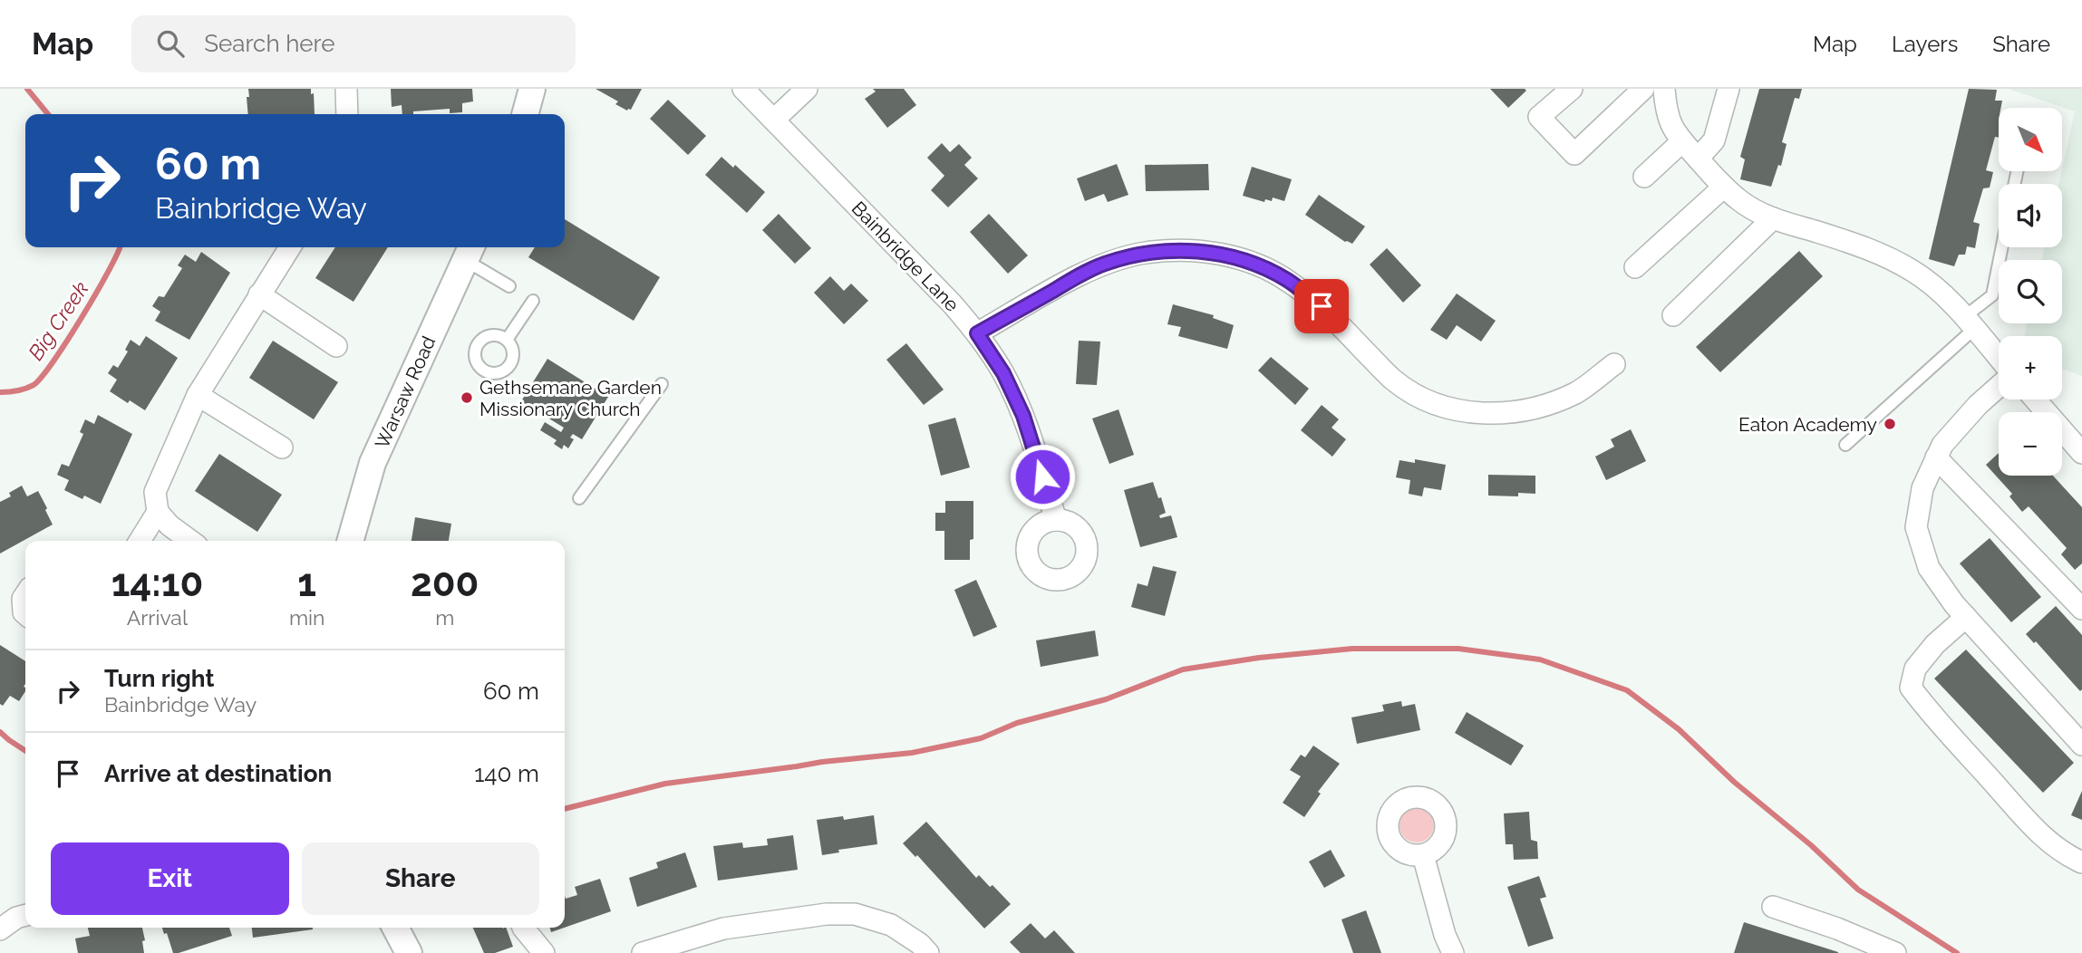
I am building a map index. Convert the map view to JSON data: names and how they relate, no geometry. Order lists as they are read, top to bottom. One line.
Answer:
{"streets":{"street":["Bainbridge Lane","Warsaw Road"]},"water":["Big Creek"],"places":["Gethsemane Garden Missionary Church","Eaton Academy"],"north":"bottom right","page":{"header":"Map","search":"Search here","nav":["Map","Layers","Share"],"map_buttons":["+","−"],"turn":["60 m","Bainbridge Way"],"eta":["14:10","Arrival","1","min","200","m"],"list":[{"name":"Turn right","note":"Bainbridge Way","value":"60 m"},{"name":"Arrive at destination","value":"140 m"}],"buttons":["Exit","Share"]}}
